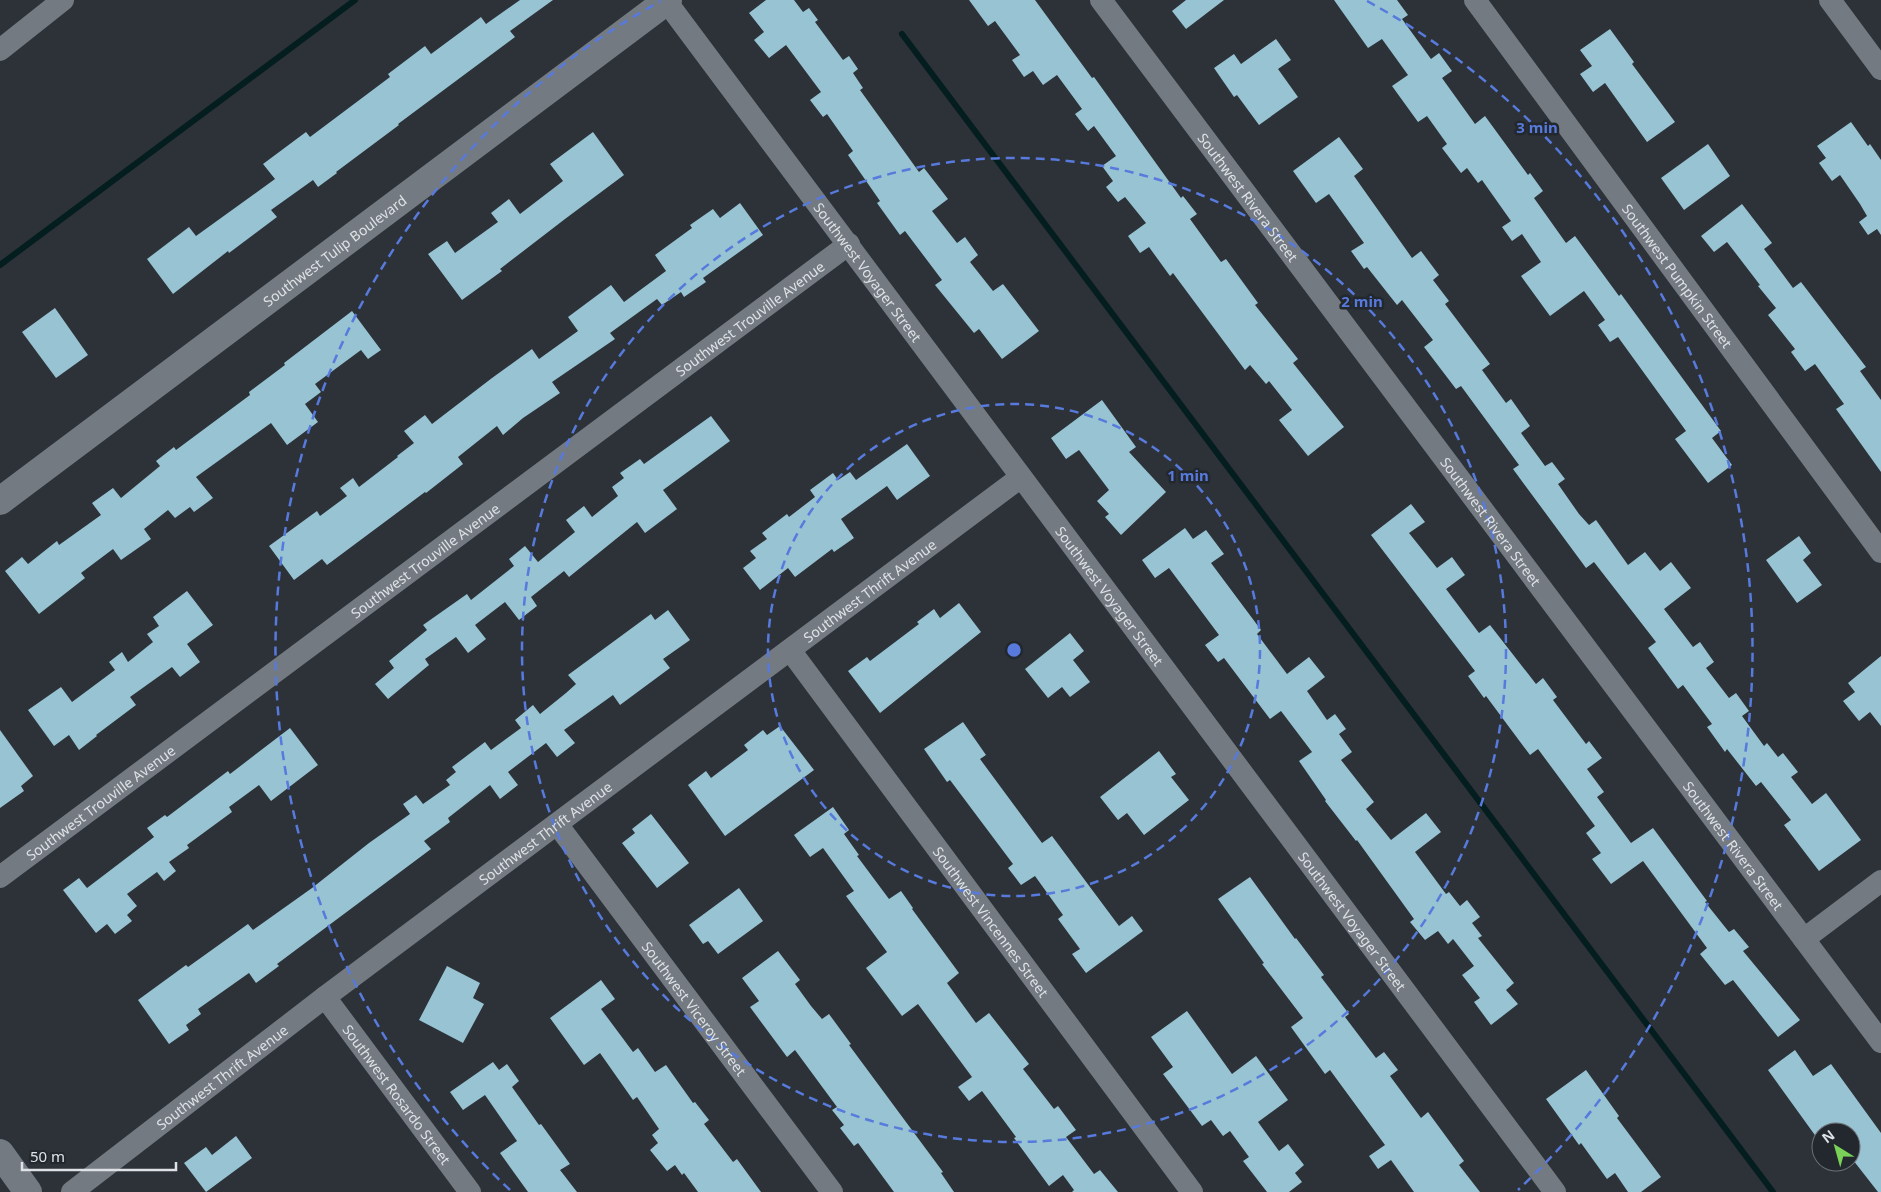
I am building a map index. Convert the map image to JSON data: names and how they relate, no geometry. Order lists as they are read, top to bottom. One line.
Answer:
{"streets":{"street":["Southwest Rivera Street","Southwest Tulip Boulevard","Southwest Voyager Street","Southwest Pumpkin Street","Southwest Trouville Avenue","Southwest Thrift Avenue","Southwest Vincennes Street","Southwest Viceroy Street","Southwest Rosardo Street"]},"crossings":[["Southwest Tulip Boulevard","Southwest Voyager Street"],["Southwest Voyager Street","Southwest Trouville Avenue"],["Southwest Voyager Street","Southwest Thrift Avenue"],["Southwest Thrift Avenue","Southwest Vincennes Street"],["Southwest Thrift Avenue","Southwest Viceroy Street"],["Southwest Thrift Avenue","Southwest Rosardo Street"]],"scale_bar":"50 m","north":"top left","rings":["3 min","2 min","1 min"]}
